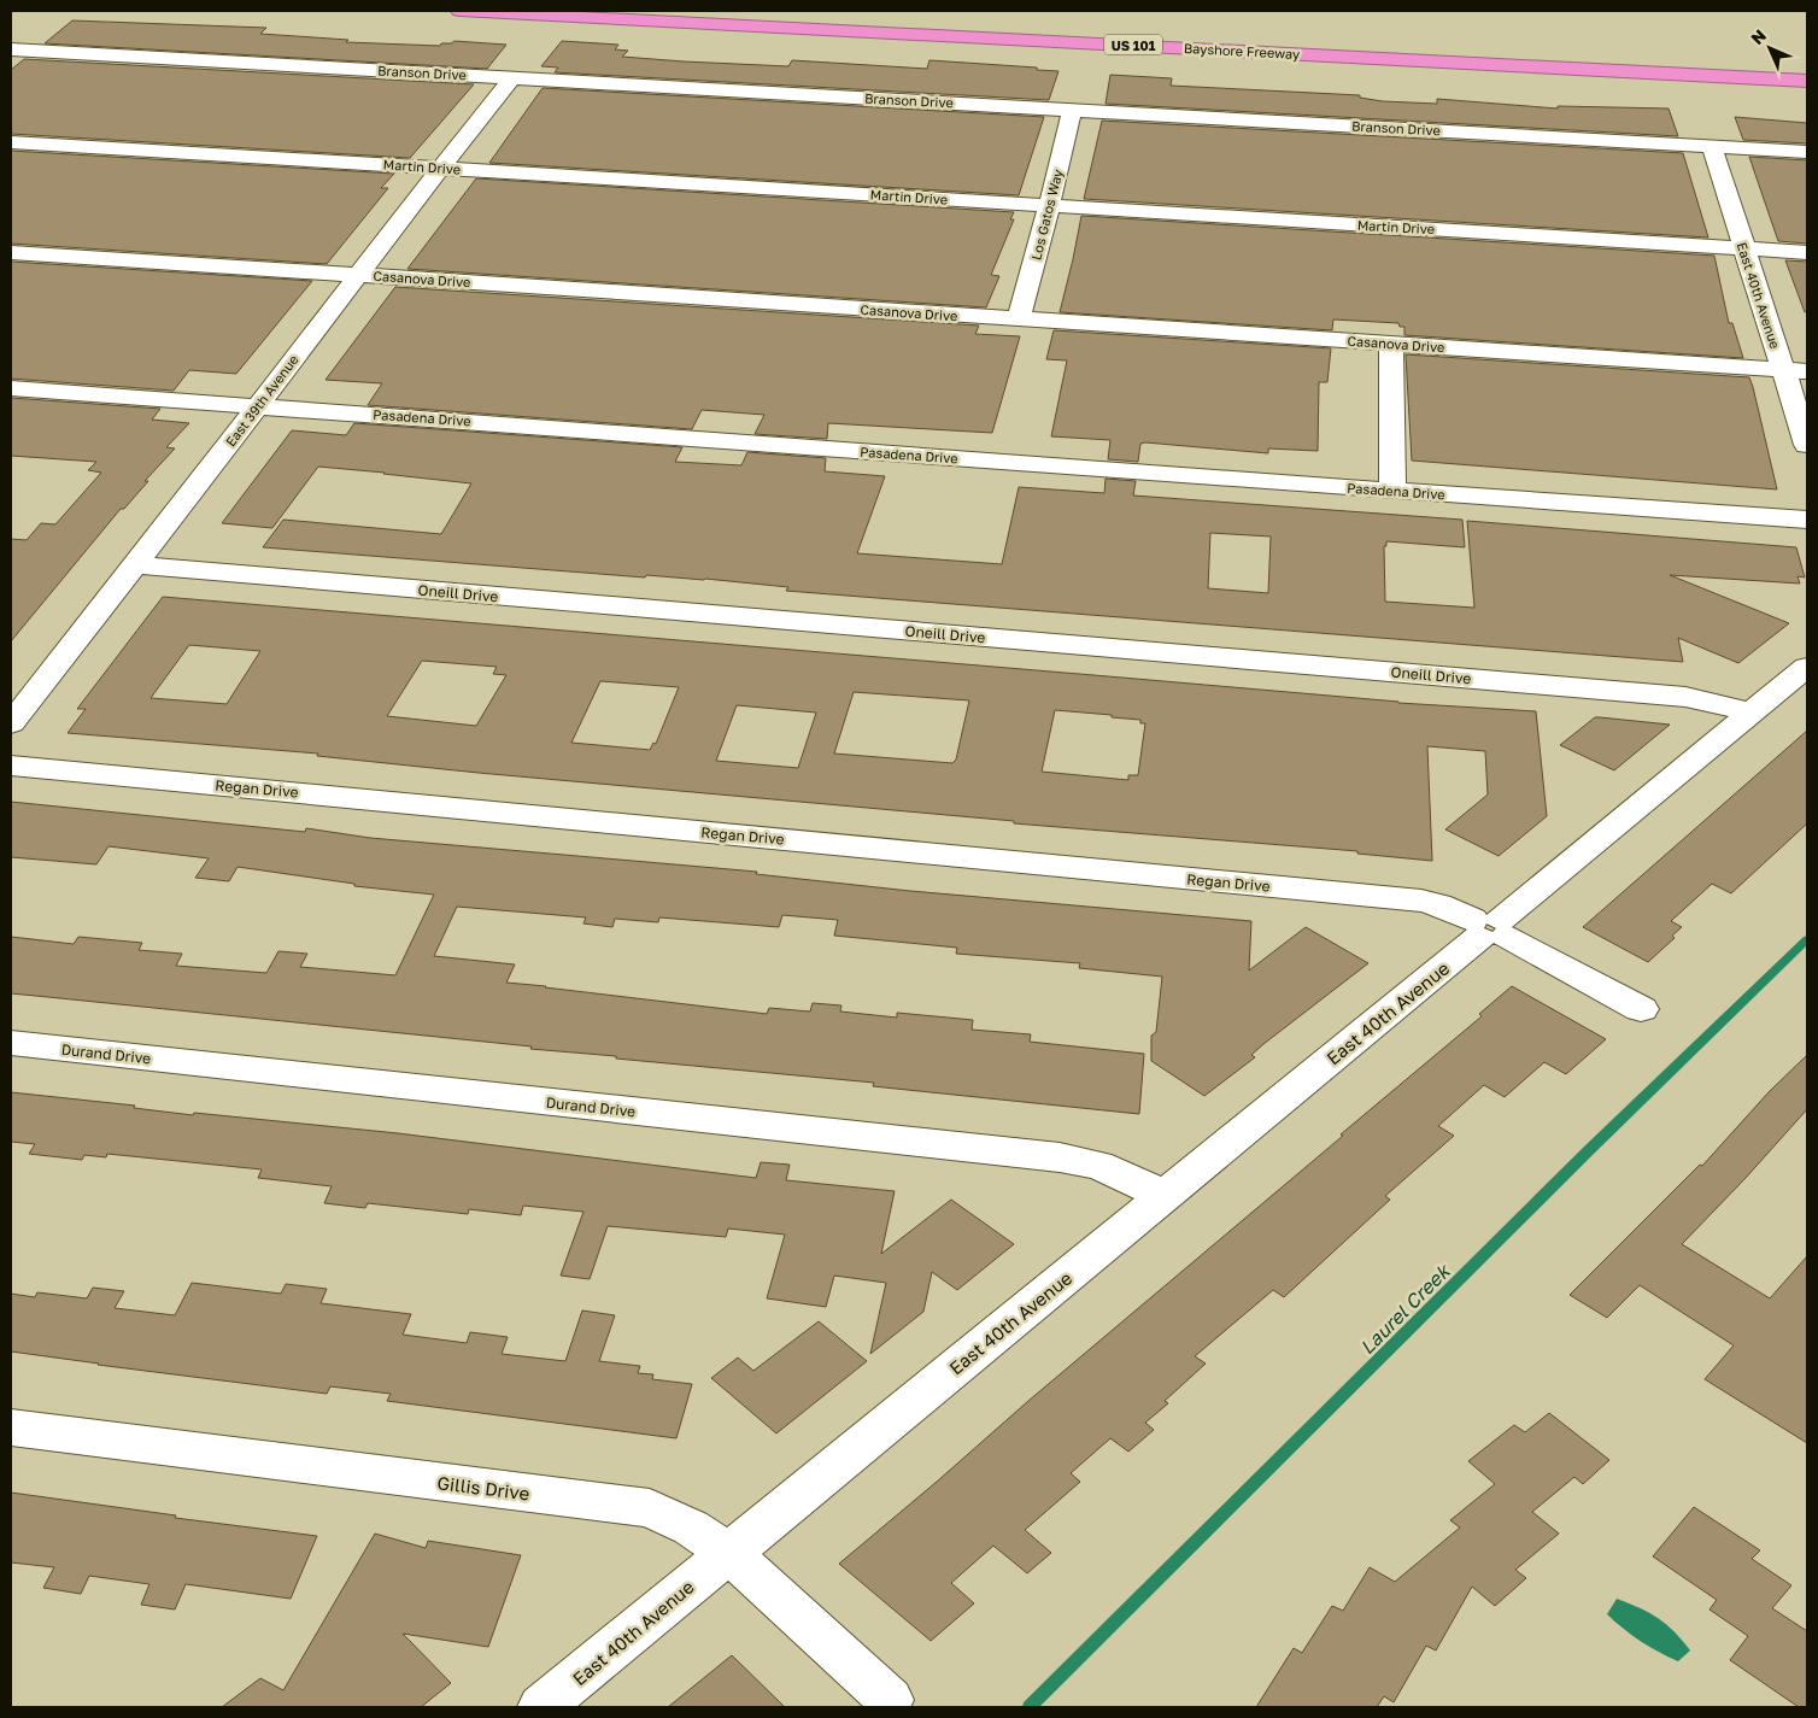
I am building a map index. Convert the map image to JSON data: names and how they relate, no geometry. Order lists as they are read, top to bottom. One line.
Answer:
{"streets":{"highway":["US 101","Bayshore Freeway"],"street":["Branson Drive","Martin Drive","Los Gatos Way","Casanova Drive","East 40th Avenue","East 39th Avenue","Pasadena Drive","Oneill Drive","Regan Drive","Durand Drive","Gillis Drive"]},"crossings":[["Branson Drive","Los Gatos Way"],["Branson Drive","East 40th Avenue"],["Branson Drive","East 39th Avenue"],["Martin Drive","Los Gatos Way"],["Martin Drive","East 40th Avenue"],["Martin Drive","East 39th Avenue"],["Los Gatos Way","Casanova Drive"],["Casanova Drive","East 40th Avenue"],["Casanova Drive","East 39th Avenue"],["East 40th Avenue","Oneill Drive"],["East 40th Avenue","Regan Drive"],["East 40th Avenue","Durand Drive"],["East 40th Avenue","Gillis Drive"],["East 39th Avenue","Pasadena Drive"],["East 39th Avenue","Oneill Drive"]],"water":["Laurel Creek"],"north":"top left"}
